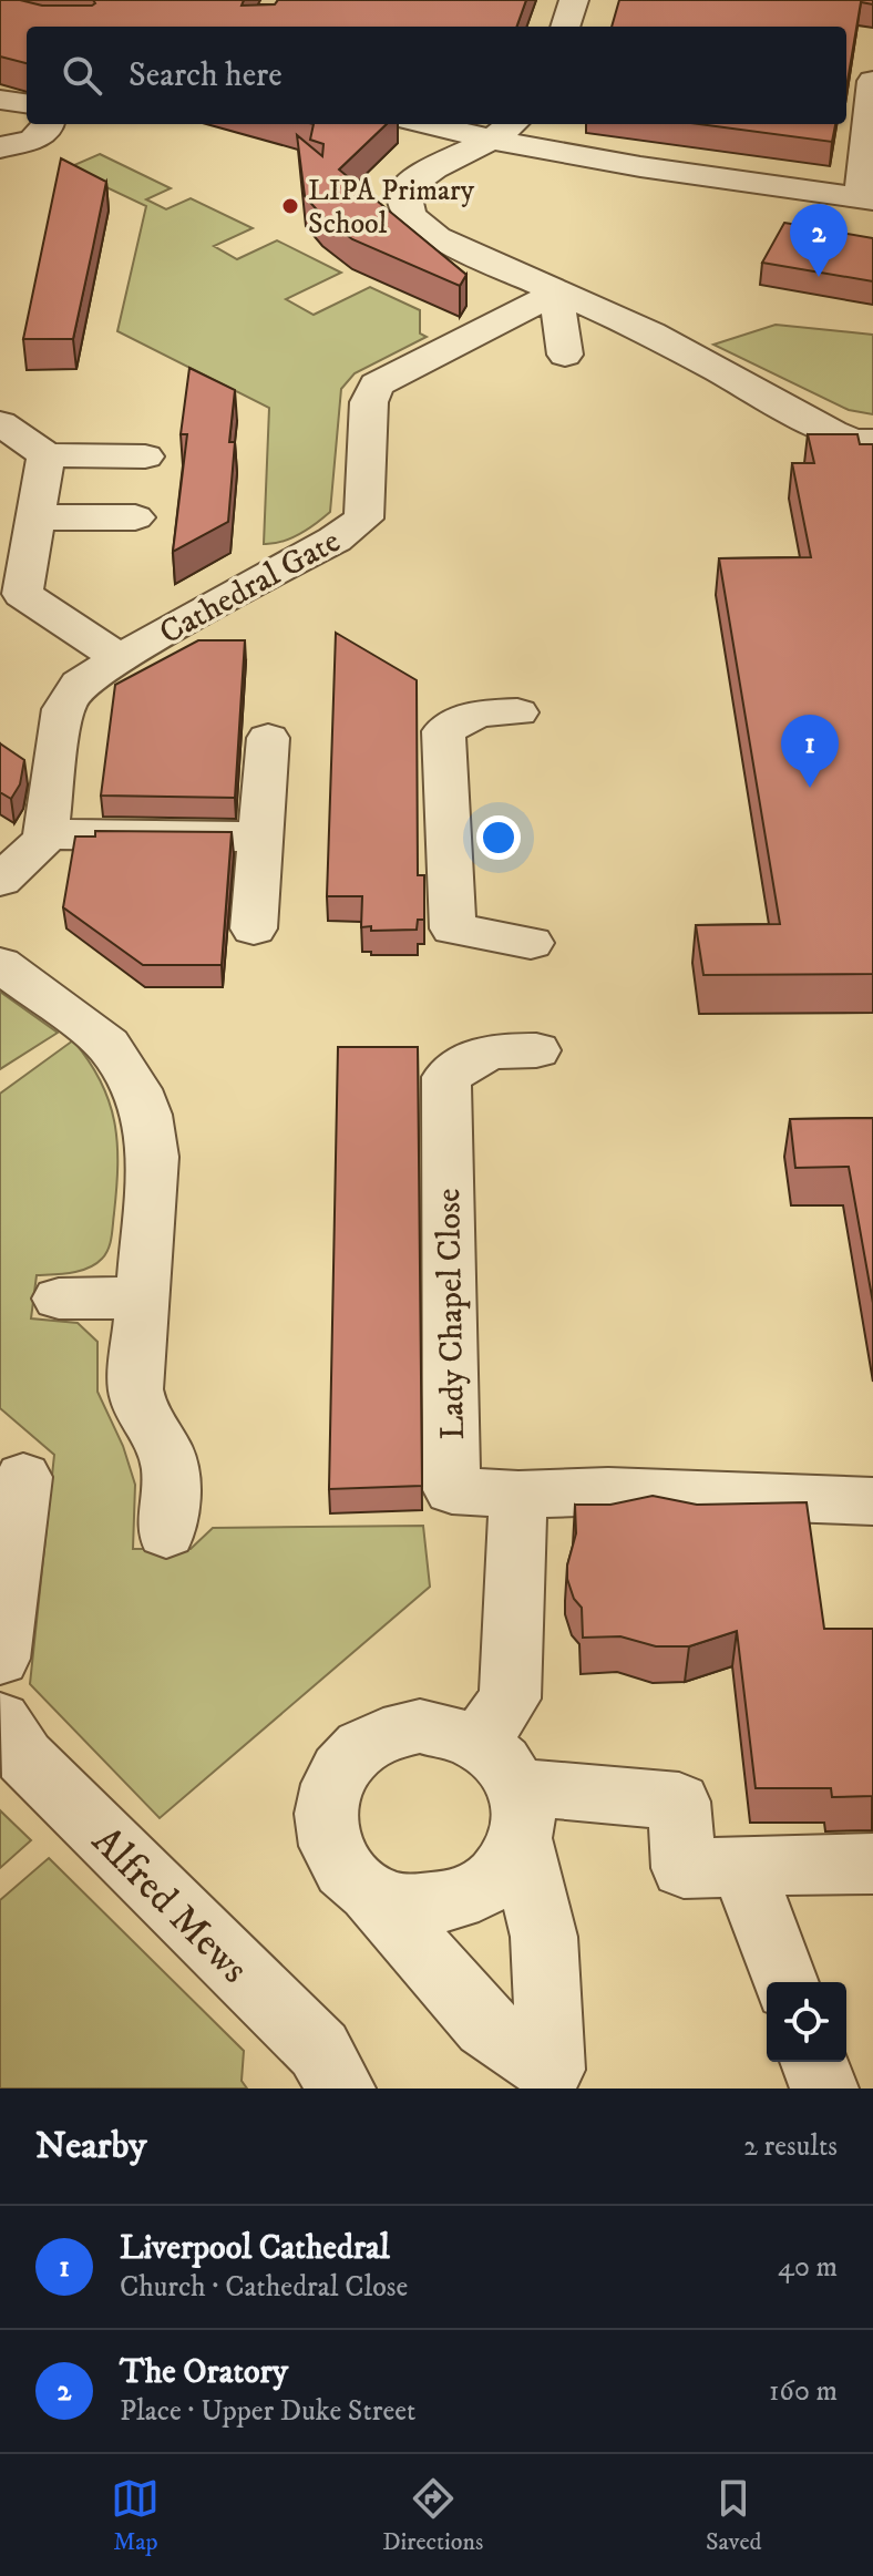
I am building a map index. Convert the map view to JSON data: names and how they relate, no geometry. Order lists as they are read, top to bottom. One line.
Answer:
{"streets":{"street":["Cathedral Gate","Lady Chapel Close","Alfred Mews"]},"places":["LIPA Primary School"],"page":{"search":"Search here","pins":["2","1"],"heading":["Nearby","2 results"],"list":[{"mark":"1","name":"Liverpool Cathedral","note":"Church · Cathedral Close","value":"40 m"},{"mark":"2","name":"The Oratory","note":"Place · Upper Duke Street","value":"160 m"}],"nav":["Map","Directions","Saved"]}}
